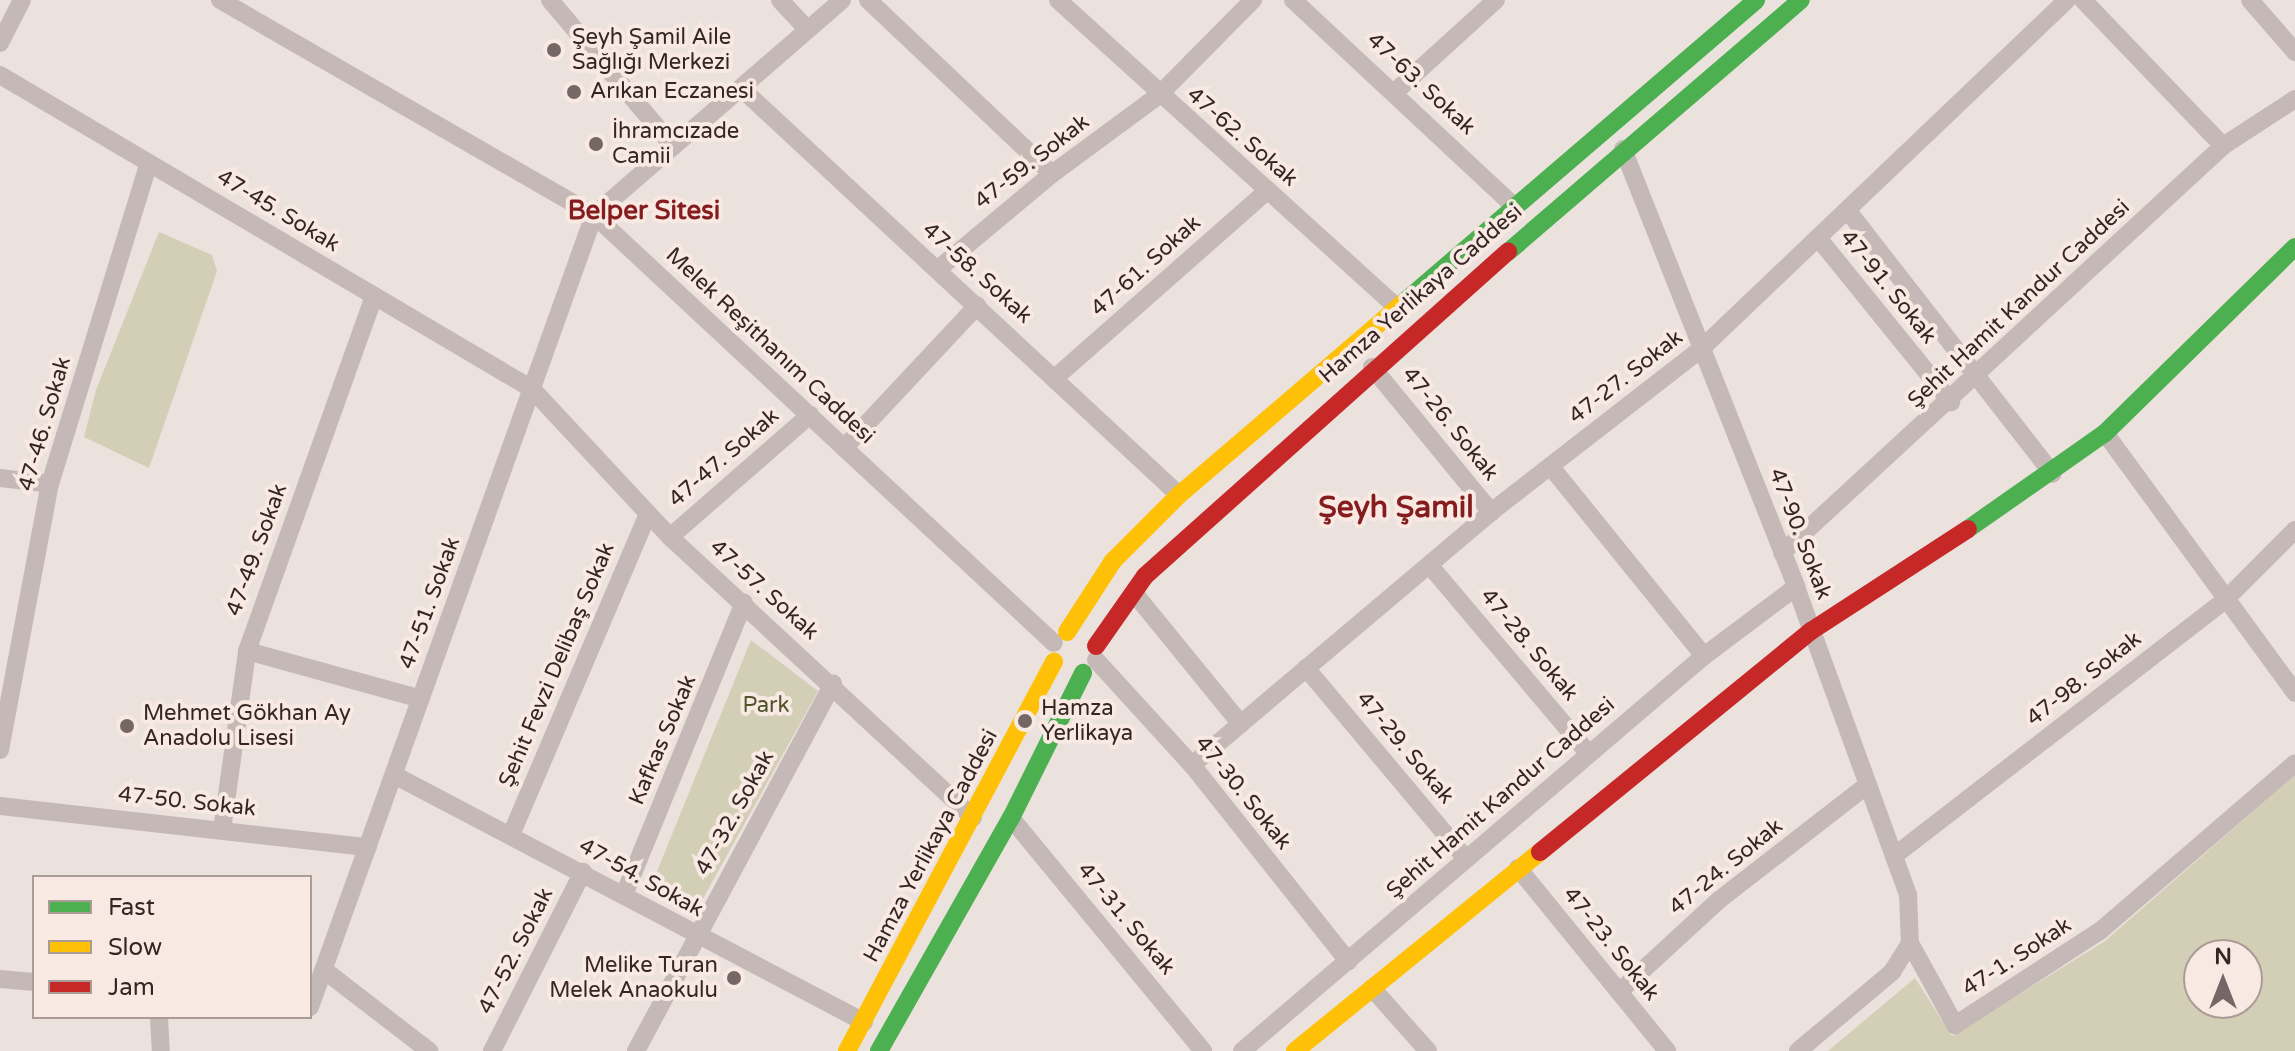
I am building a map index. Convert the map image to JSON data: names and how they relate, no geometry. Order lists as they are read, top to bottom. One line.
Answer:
{"streets":{"street":["47-63. Sokak","47-62. Sokak","47-59. Sokak","47-45. Sokak","47-61. Sokak","47-58. Sokak","47-91. Sokak","Hamza Yerlikaya Caddesi","Şehit Hamit Kandur Caddesi","Melek Reşithanım Caddesi","47-27. Sokak","47-46. Sokak","47-26. Sokak","47-47. Sokak","47-90. Sokak","47-49. Sokak","47-57. Sokak","47-51. Sokak","47-28. Sokak","Şehit Fevzi Delibaş Sokak","47-98. Sokak","Kafkas Sokak","47-29. Sokak","47-30. Sokak","47-50. Sokak","47-32. Sokak","47-24. Sokak","47-54. Sokak","47-31. Sokak","47-23. Sokak","47-52. Sokak","47-1. Sokak"]},"crossings":[["47-63. Sokak","Hamza Yerlikaya Caddesi"],["47-62. Sokak","47-59. Sokak"],["47-62. Sokak","47-61. Sokak"],["47-62. Sokak","Hamza Yerlikaya Caddesi"],["47-59. Sokak","47-58. Sokak"],["47-45. Sokak","47-46. Sokak"],["47-45. Sokak","47-49. Sokak"],["47-45. Sokak","47-57. Sokak"],["47-45. Sokak","47-51. Sokak"],["47-61. Sokak","47-58. Sokak"],["47-58. Sokak","Hamza Yerlikaya Caddesi"],["47-91. Sokak","Şehit Hamit Kandur Caddesi"],["47-91. Sokak","47-27. Sokak"],["Hamza Yerlikaya Caddesi","Melek Reşithanım Caddesi"],["Hamza Yerlikaya Caddesi","47-26. Sokak"],["Hamza Yerlikaya Caddesi","47-90. Sokak"],["Hamza Yerlikaya Caddesi","47-57. Sokak"],["Hamza Yerlikaya Caddesi","47-30. Sokak"],["Hamza Yerlikaya Caddesi","47-54. Sokak"],["Hamza Yerlikaya Caddesi","47-31. Sokak"],["Şehit Hamit Kandur Caddesi","47-90. Sokak"],["Şehit Hamit Kandur Caddesi","47-28. Sokak"],["Şehit Hamit Kandur Caddesi","47-29. Sokak"],["Şehit Hamit Kandur Caddesi","47-30. Sokak"],["Melek Reşithanım Caddesi","47-47. Sokak"],["Melek Reşithanım Caddesi","47-51. Sokak"],["47-27. Sokak","47-26. Sokak"],["47-27. Sokak","47-90. Sokak"],["47-27. Sokak","47-28. Sokak"],["47-27. Sokak","47-29. Sokak"],["47-27. Sokak","47-30. Sokak"],["47-47. Sokak","47-57. Sokak"],["47-90. Sokak","47-98. Sokak"],["47-90. Sokak","47-24. Sokak"],["47-90. Sokak","47-1. Sokak"],["47-49. Sokak","47-50. Sokak"],["47-57. Sokak","47-51. Sokak"],["47-57. Sokak","Şehit Fevzi Delibaş Sokak"],["47-57. Sokak","Kafkas Sokak"],["47-57. Sokak","47-32. Sokak"],["47-51. Sokak","47-50. Sokak"],["47-51. Sokak","47-54. Sokak"],["Şehit Fevzi Delibaş Sokak","47-54. Sokak"],["Kafkas Sokak","47-54. Sokak"],["47-32. Sokak","47-54. Sokak"],["47-24. Sokak","47-23. Sokak"],["47-54. Sokak","47-52. Sokak"]],"districts":["Belper Sitesi","Şeyh Şamil"],"parks":["Park"],"places":["Şeyh Şamil Aile Sağlığı Merkezi","Arıkan Eczanesi","İhramcızade Camii","Hamza Yerlikaya","Mehmet Gökhan Ay Anadolu Lisesi","Melike Turan Melek Anaokulu"],"legend":["Fast","Slow","Jam"],"north":"top"}
